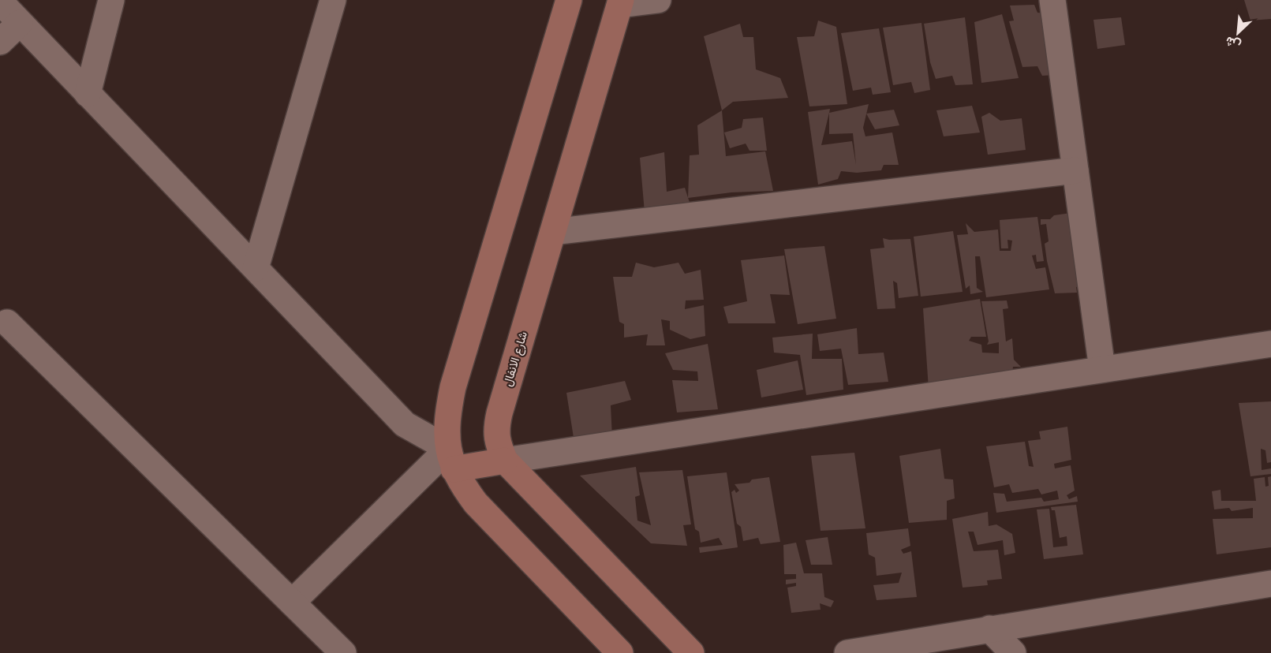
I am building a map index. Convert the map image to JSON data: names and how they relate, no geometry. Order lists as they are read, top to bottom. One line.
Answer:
{"streets":{"main road":["شارع الانفال"]},"north":"bottom left"}
